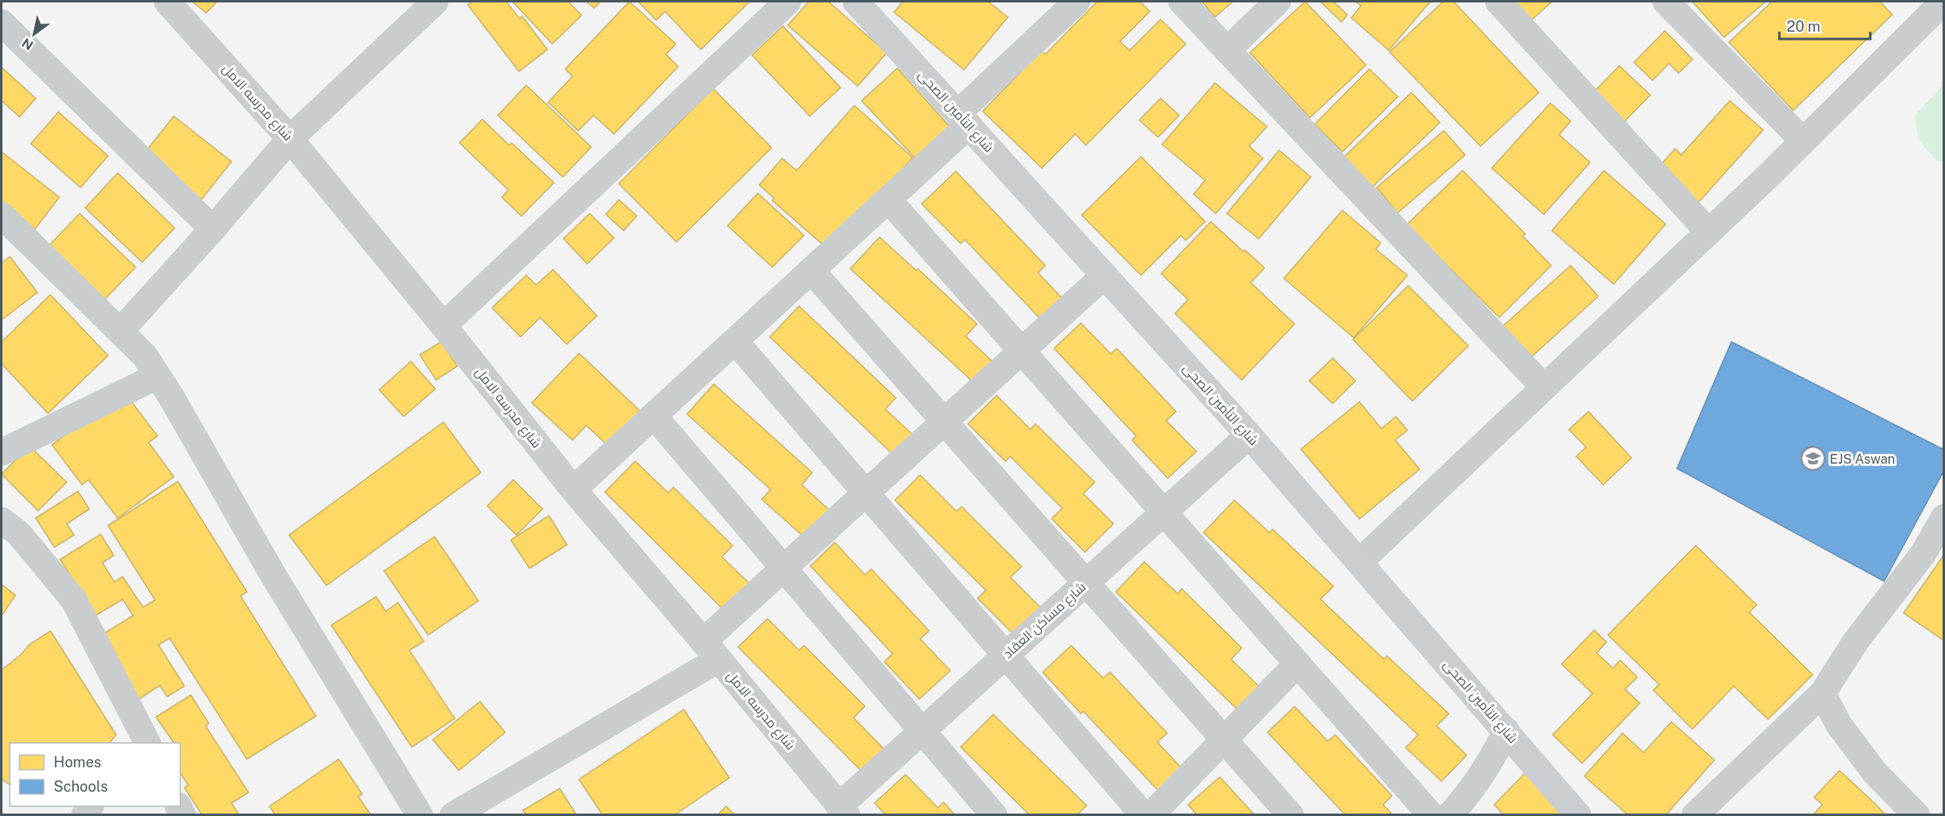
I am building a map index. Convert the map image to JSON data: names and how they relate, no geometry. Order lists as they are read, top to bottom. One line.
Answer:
{"streets":{"street":["شارع مدرسه الامل","شارع التأمين الصحى","شارع مساكن العقاد"]},"crossings":[["شارع مدرسه الامل","شارع مساكن العقاد"],["شارع التأمين الصحى","شارع مساكن العقاد"]],"places":{"school or university":["EJS Aswan"]},"legend":["Homes","Schools"],"scale_bar":"20 m","north":"bottom left"}
